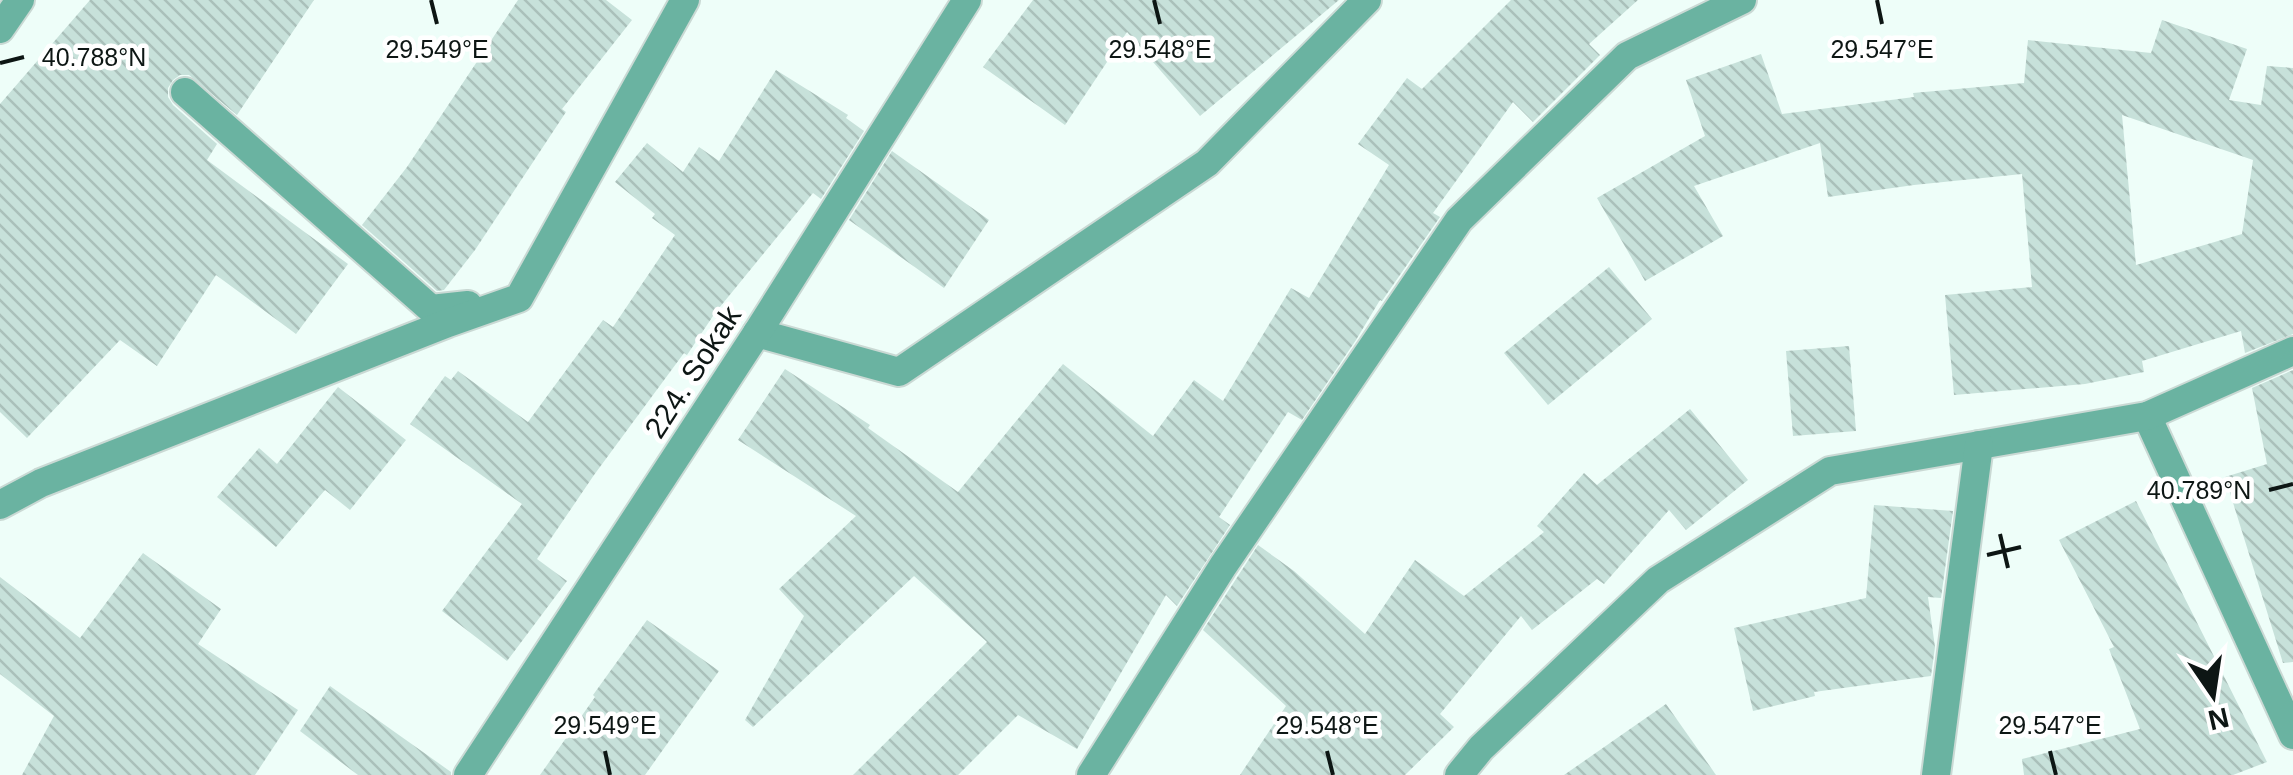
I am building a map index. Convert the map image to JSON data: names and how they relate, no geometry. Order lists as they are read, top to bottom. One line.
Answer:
{"streets":{"street":["224. Sokak"]},"north":"bottom","coordinates":["29.549°E","29.548°E","29.547°E","40.788°N","40.789°N"]}
